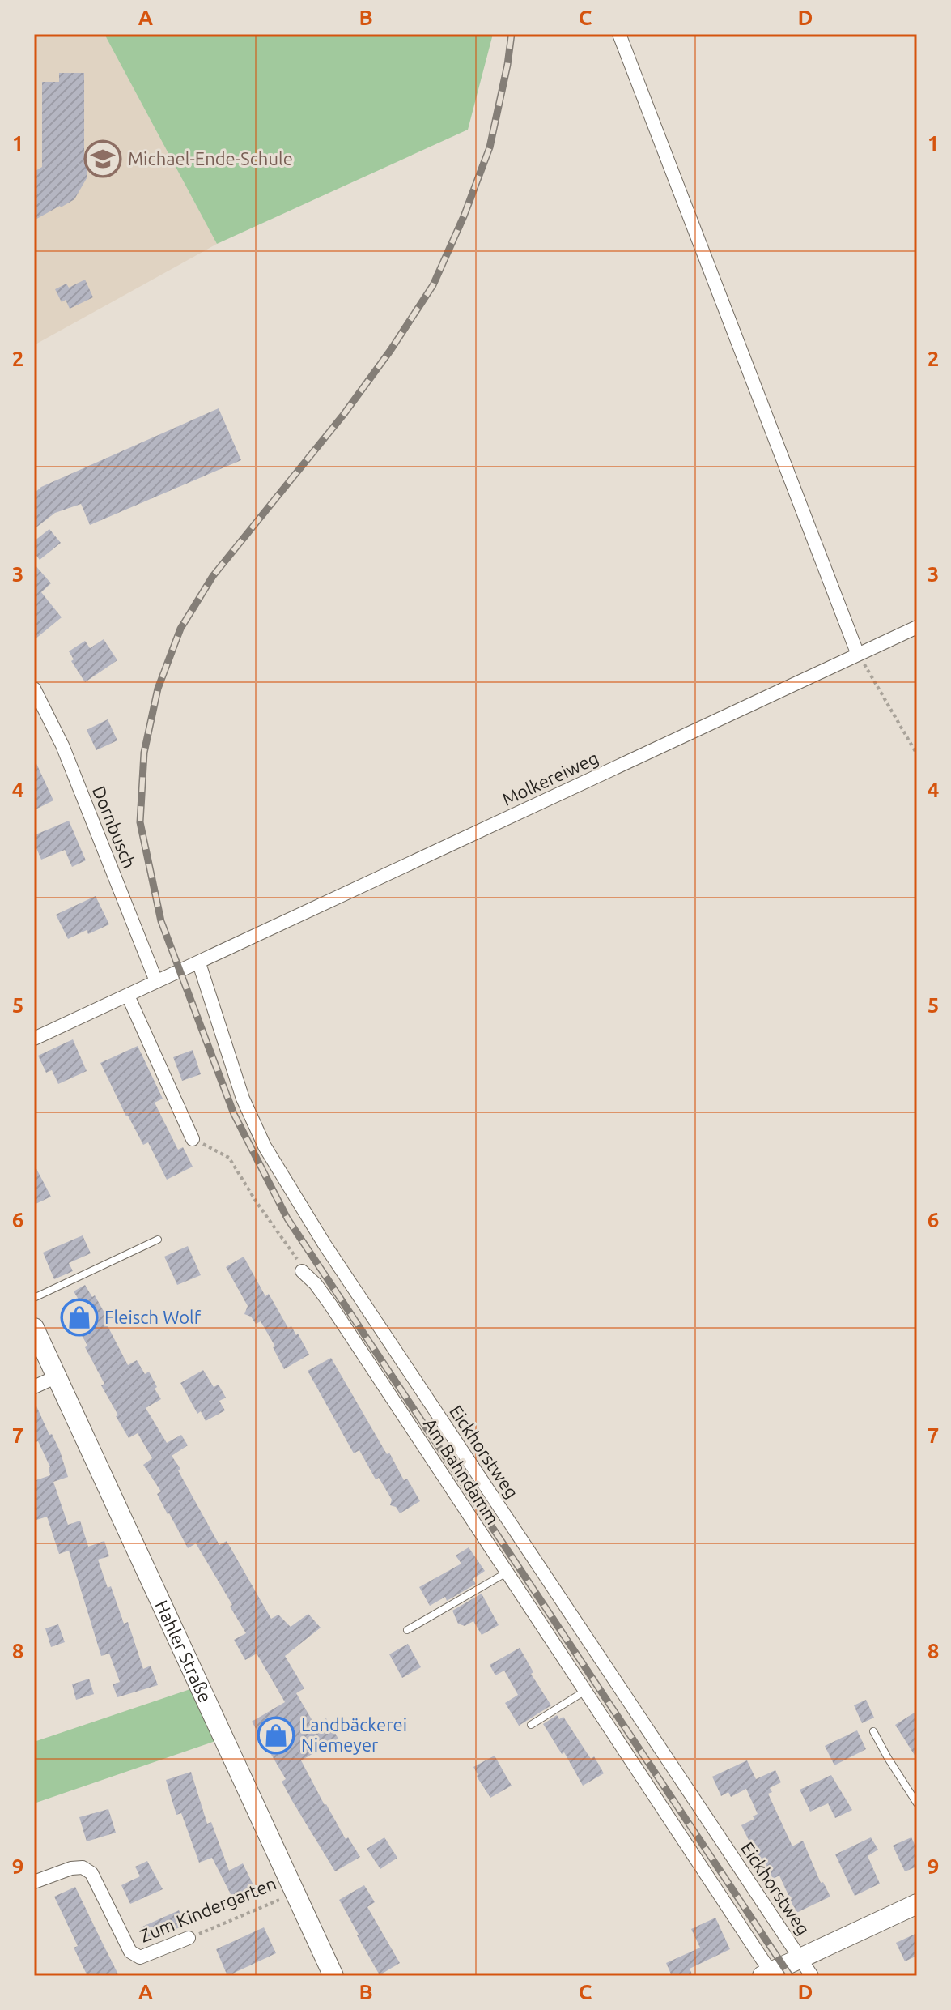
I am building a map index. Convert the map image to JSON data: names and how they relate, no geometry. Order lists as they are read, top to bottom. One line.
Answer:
{"streets":{"street":["Molkereiweg","Dornbusch","Eickhorstweg","Am Bahndamm","Hahler Straße","Zum Kindergarten"]},"crossings":[["Molkereiweg","Eickhorstweg"],["Hahler Straße","Zum Kindergarten"]],"places":{"school or university":["Michael-Ende-Schule"],"shop":["Fleisch Wolf","Landbäckerei Niemeyer"]},"grid":{"columns":["A","B","C","D"],"rows":["1","2","3","4","5","6","7","8","9"]}}
